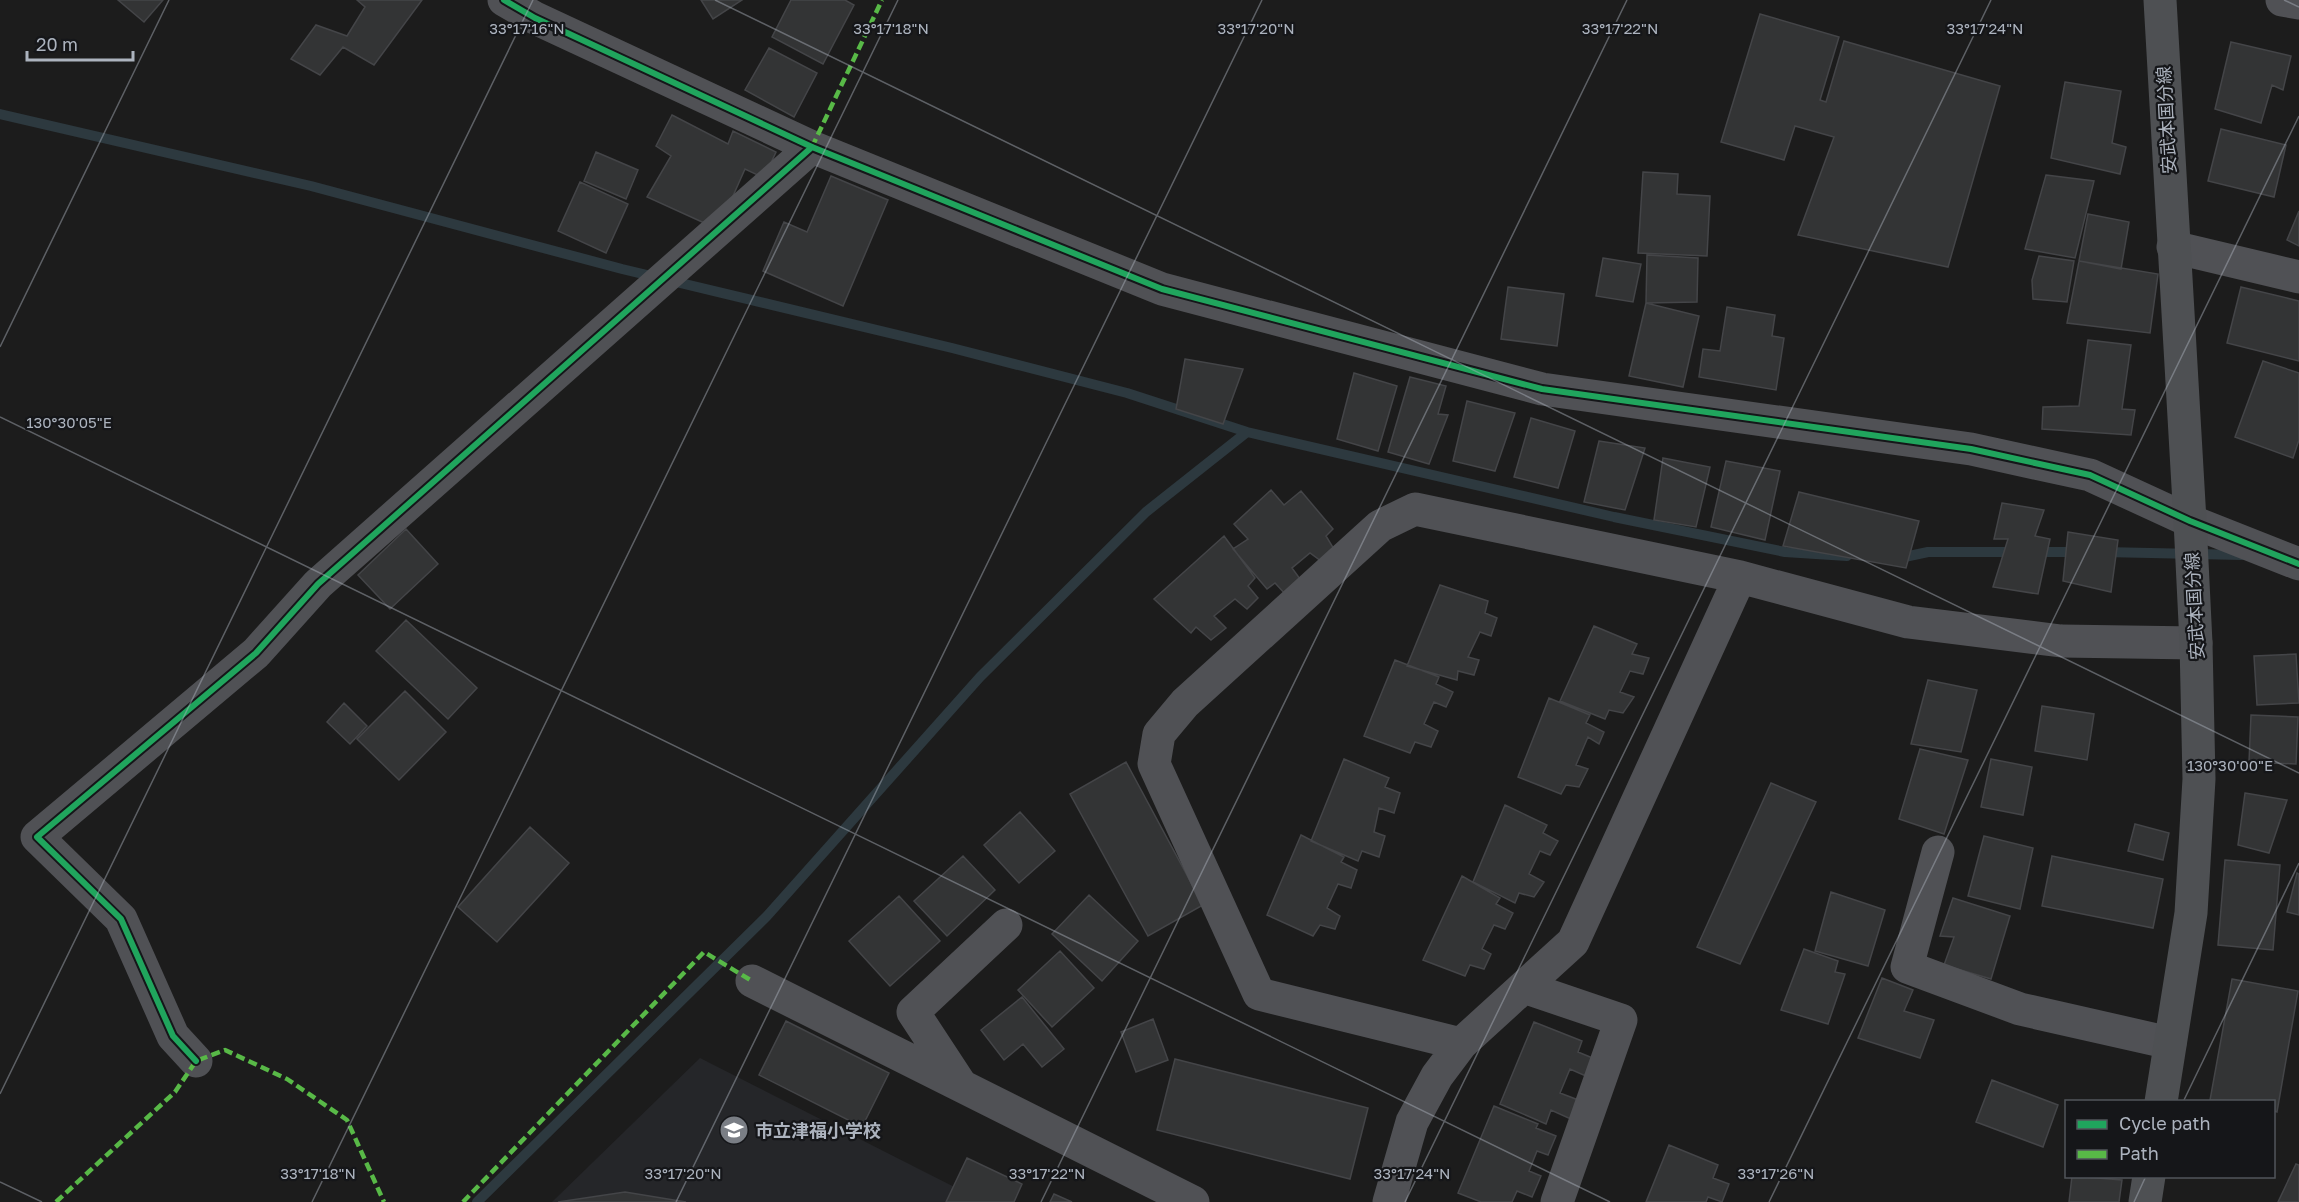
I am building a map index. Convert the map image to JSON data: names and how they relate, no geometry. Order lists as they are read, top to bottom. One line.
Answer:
{"streets":{"main road":["安武本国分線"]},"places":{"school or university":["市立津福小学校"]},"legend":["Cycle path","Path"],"scale_bar":"20 m","coordinates":["33°17'16\"N","33°17'18\"N","33°17'20\"N","33°17'22\"N","33°17'24\"N","130°30'05\"E","130°30'00\"E","33°17'26\"N"]}
